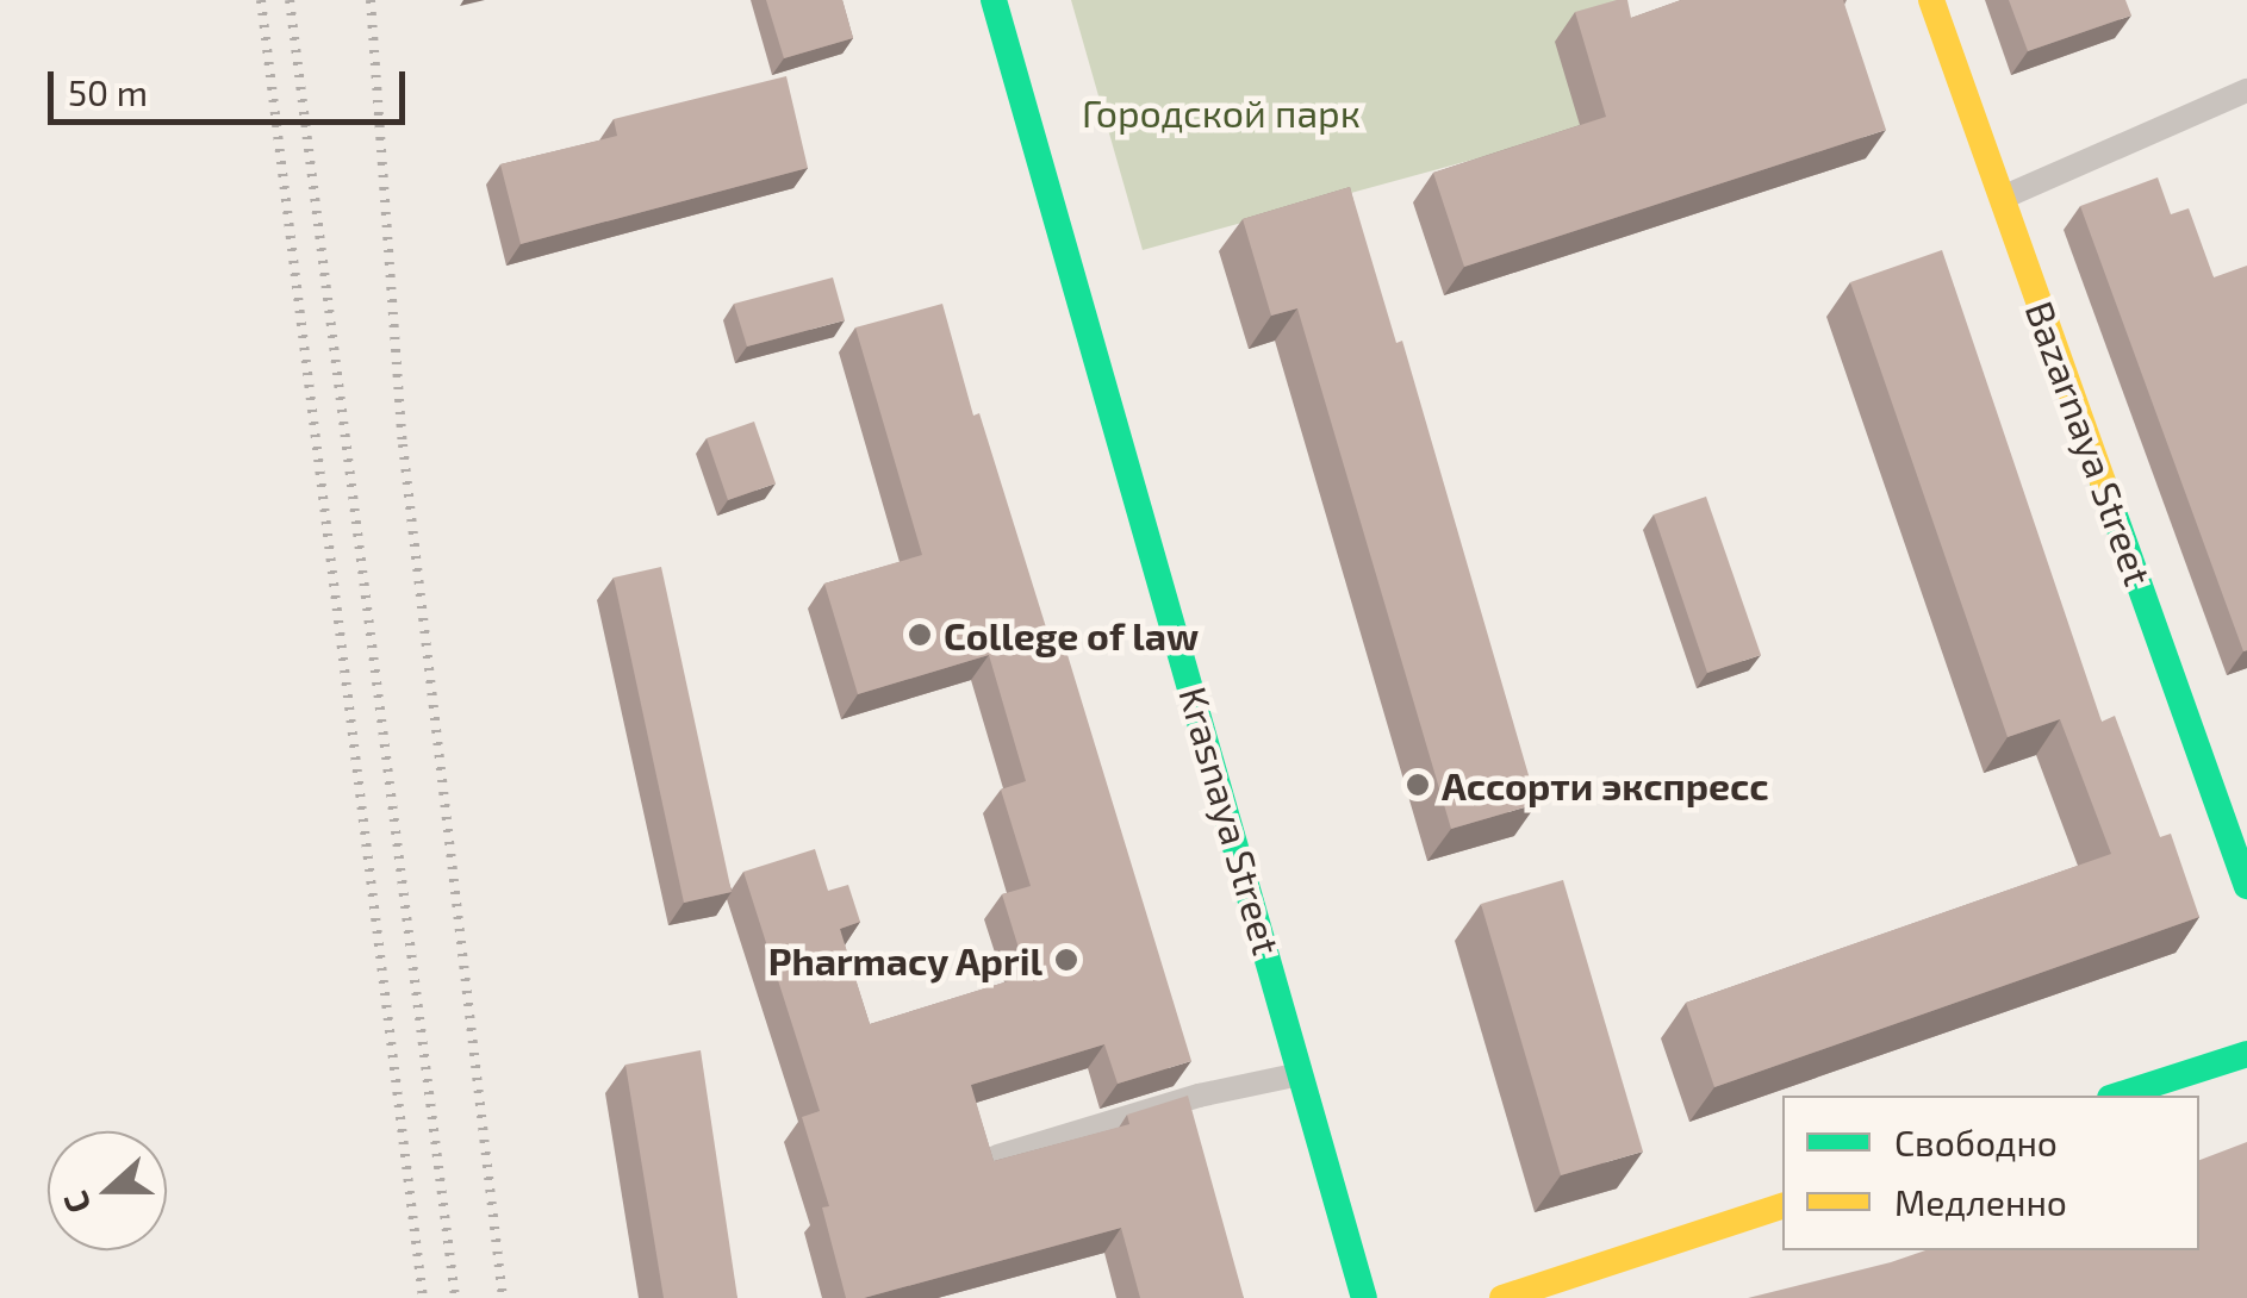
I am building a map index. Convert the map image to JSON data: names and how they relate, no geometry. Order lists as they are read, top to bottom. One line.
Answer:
{"streets":{"main road":["Bazarnaya Street","Krasnaya Street"]},"parks":["Городской парк"],"places":["College of law","Ассорти экспресс","Pharmacy April"],"legend":["Свободно","Медленно"],"scale_bar":"50 m","north":"left"}
